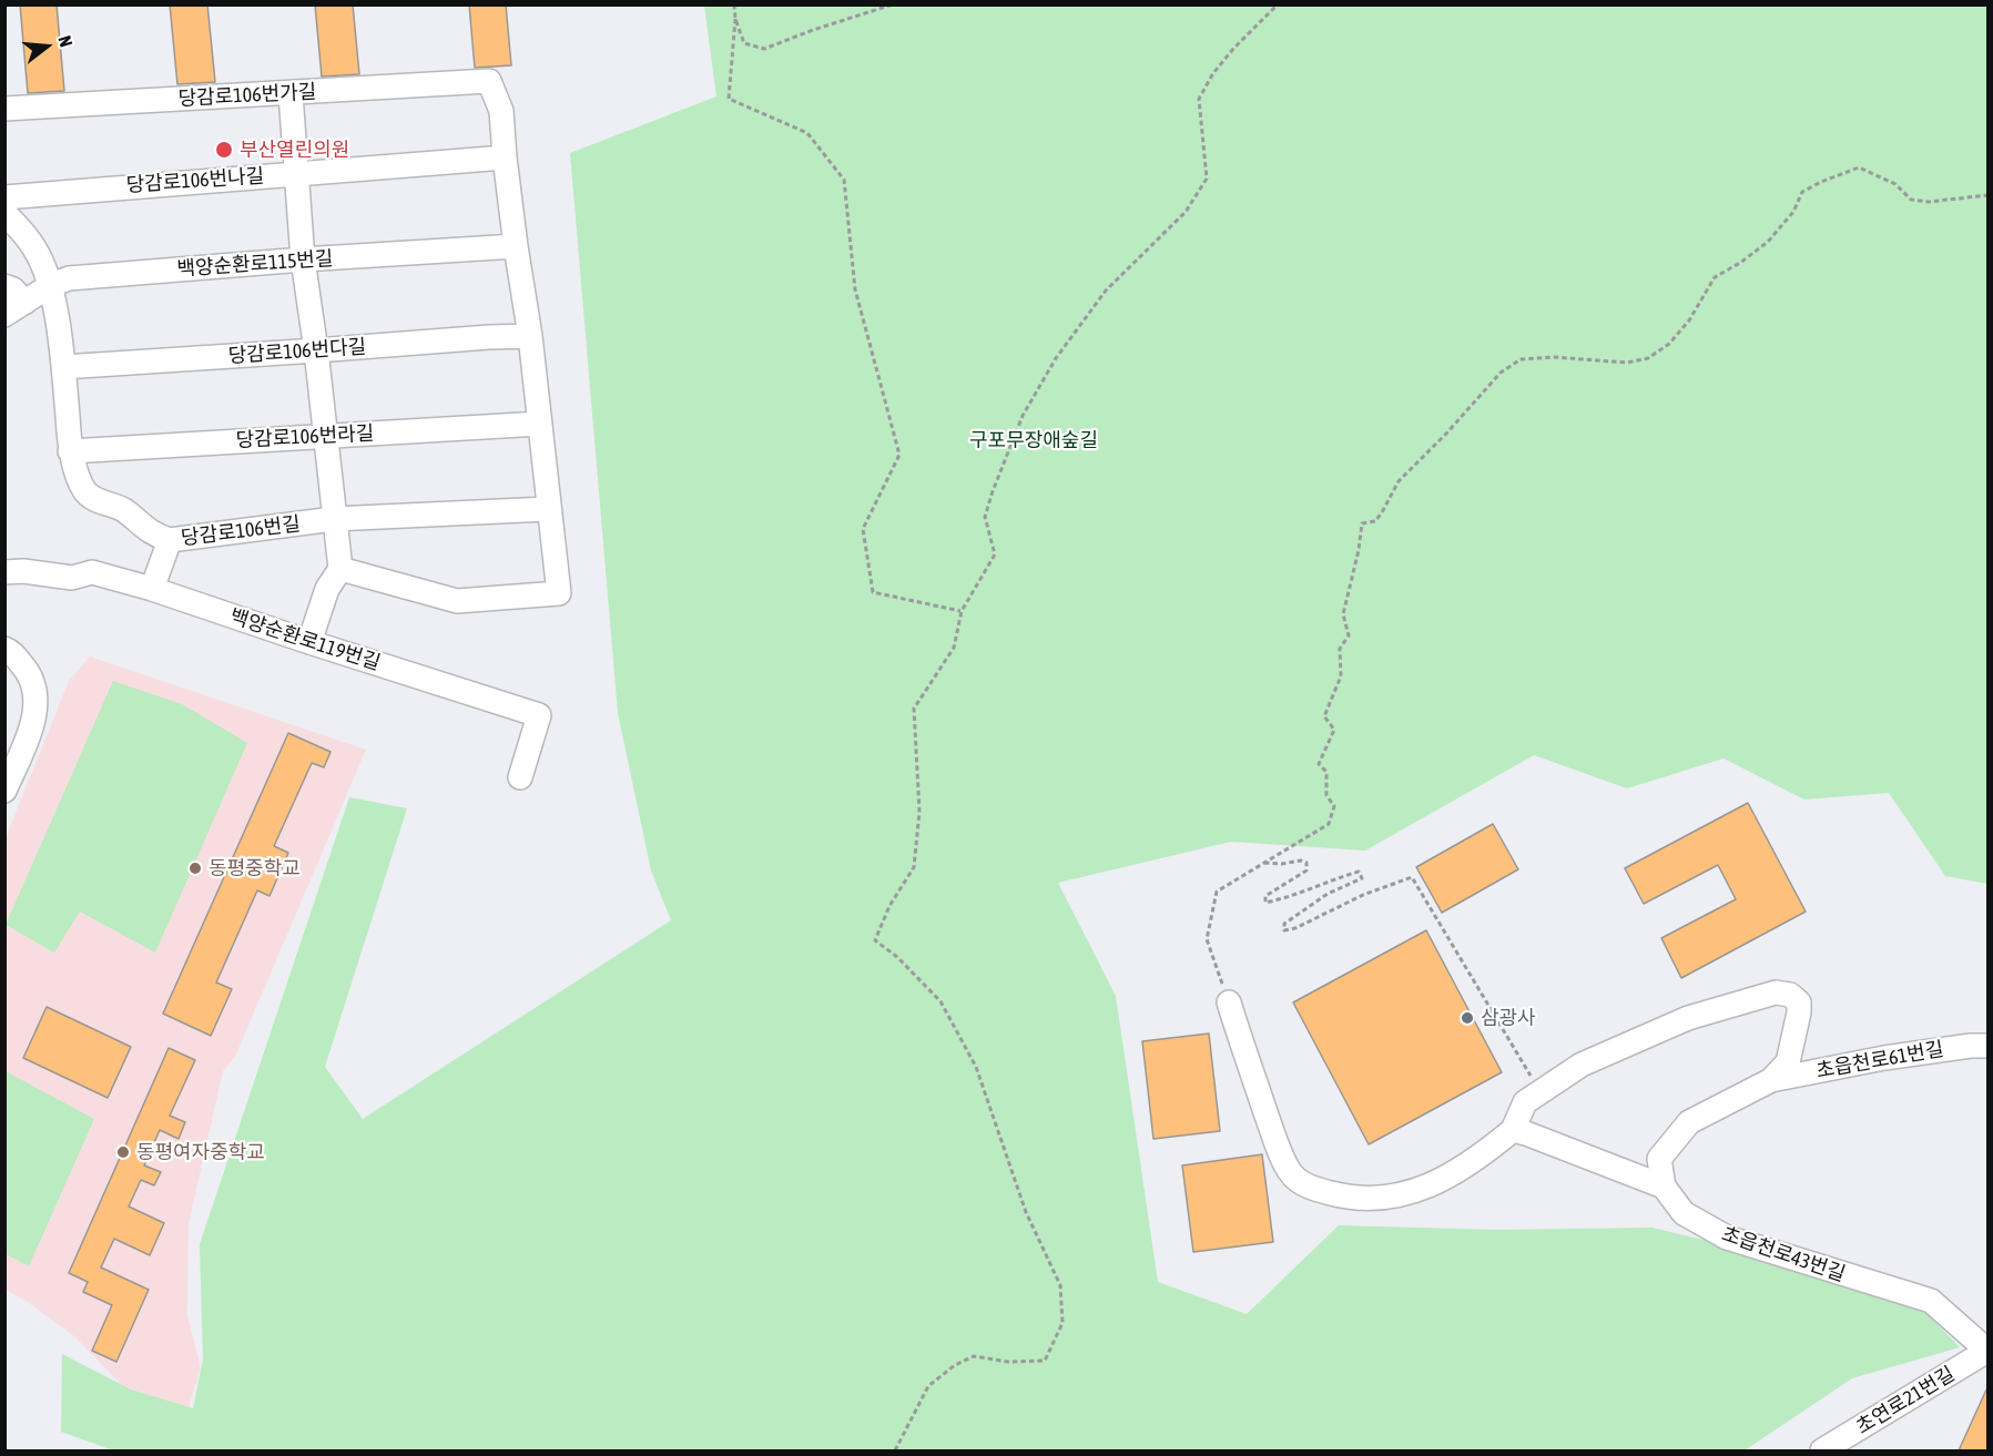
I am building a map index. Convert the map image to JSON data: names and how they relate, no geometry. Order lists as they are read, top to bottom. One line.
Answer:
{"streets":{"street":["당감로106번가길","당감로106번나길","백양순환로115번길","당감로106번다길","당감로106번라길","당감로106번길","백양순환로119번길","초읍천로61번길","초읍천로43번길","초연로21번길"]},"crossings":[["당감로106번가길","당감로106번나길"],["백양순환로115번길","당감로106번길"],["당감로106번다길","당감로106번길"],["당감로106번라길","당감로106번길"],["초읍천로43번길","초연로21번길"]],"parks":["구포무장애숲길"],"places":["부산열린의원","동평중학교","삼광사","동평여자중학교"],"north":"right"}
